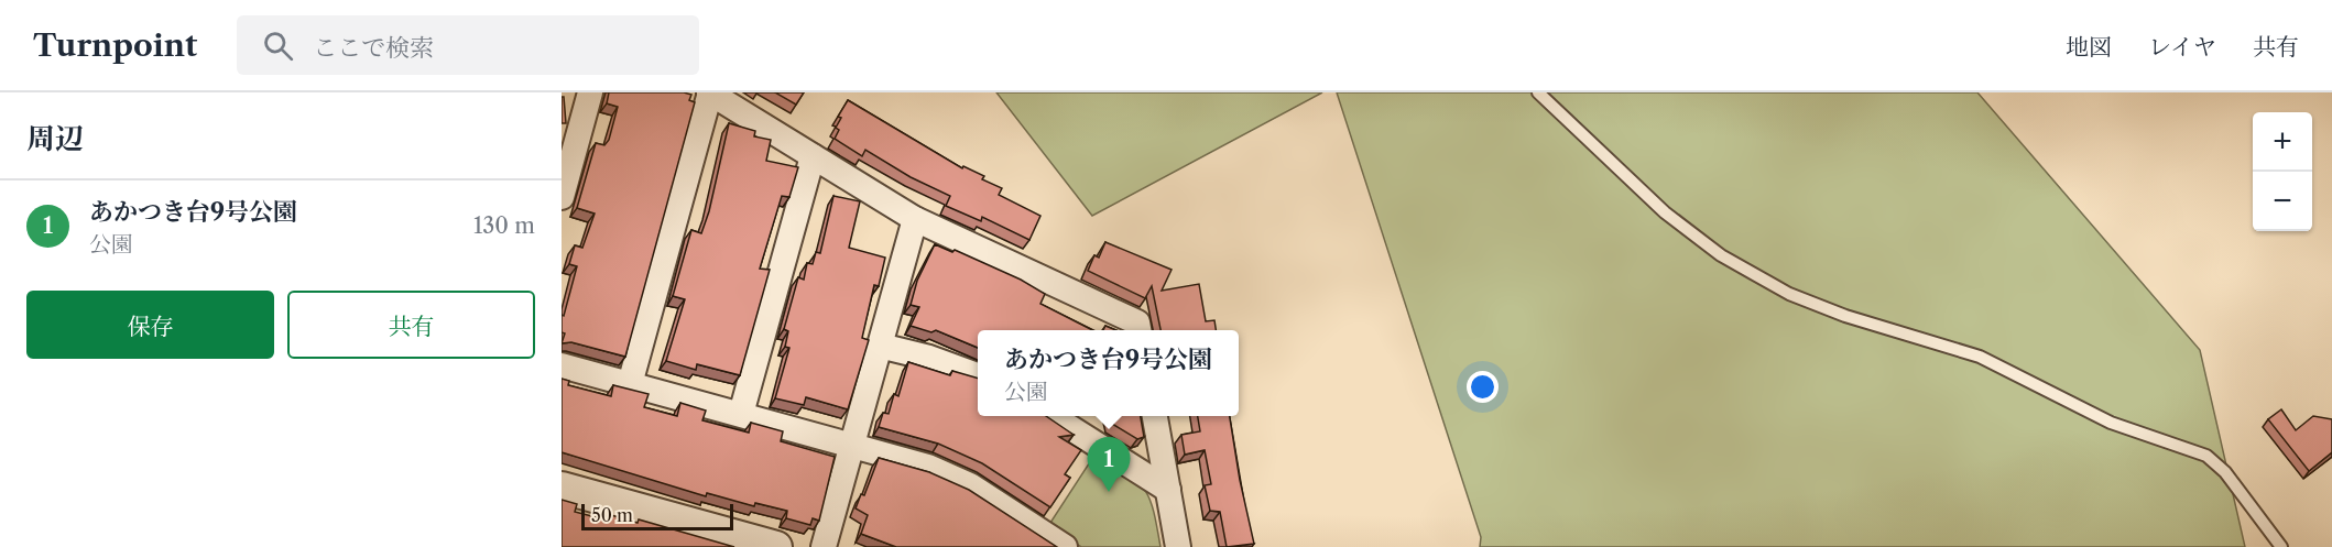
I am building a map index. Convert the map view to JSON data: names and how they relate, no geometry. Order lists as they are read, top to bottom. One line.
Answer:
{"scale_bar":"50 m","page":{"header":"Turnpoint","search":"ここで検索","nav":["地図","レイヤ","共有"],"heading":"周辺","map_buttons":["+","−"],"list":[{"mark":"1","name":"あかつき台9号公園","note":"公園","value":"130 m"}],"buttons":["保存","共有"],"popup":["あかつき台9号公園","公園"],"pins":"1","scale":"50 m"}}
